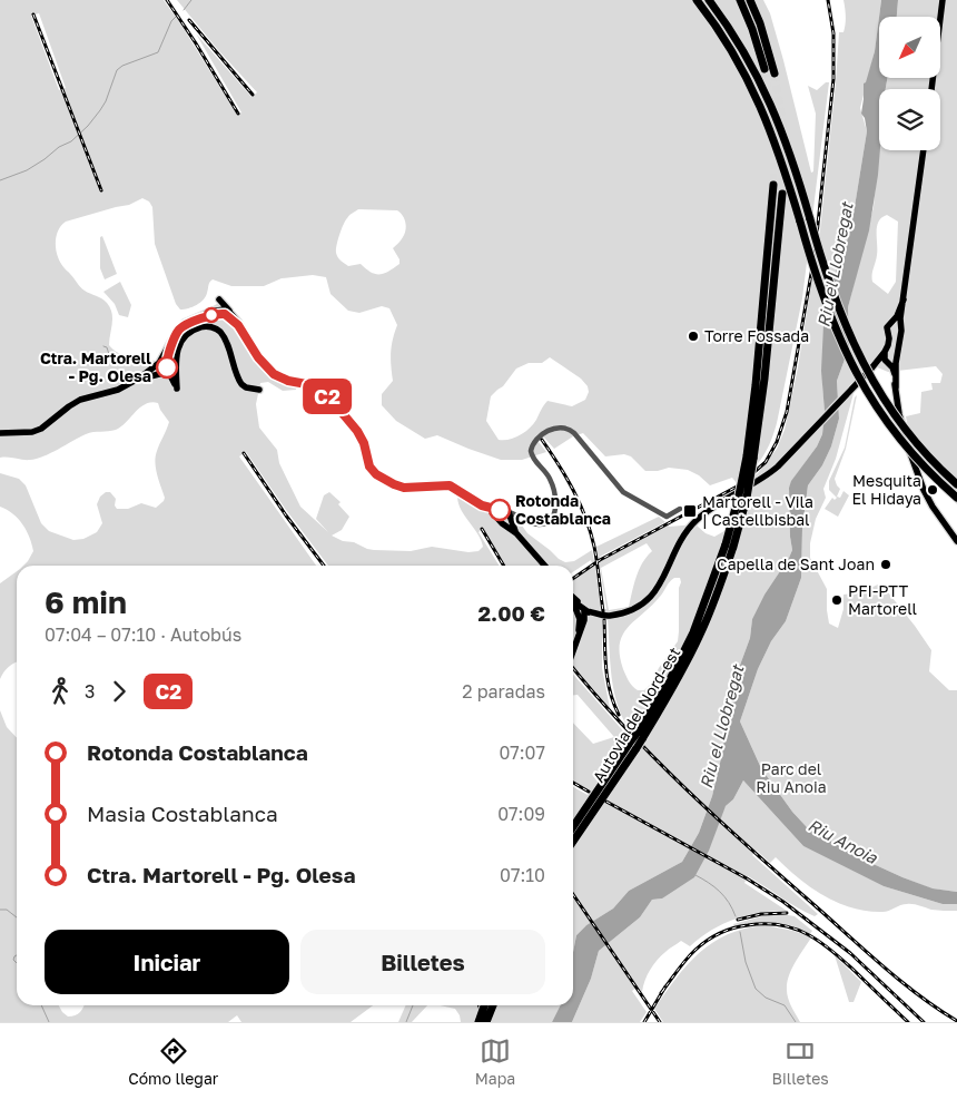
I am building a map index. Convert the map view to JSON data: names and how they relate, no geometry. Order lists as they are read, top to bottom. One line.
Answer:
{"streets":{"highway":["Autovia del Nord-est"]},"water":["Riu el Llobregat","Riu Anoia"],"parks":["Parc del Riu Anoia"],"places":{"other":["Torre Fossada","Ctra. Martorell - Pg. Olesa","Mesquita El Hidaya","Rotonda Costablanca","Capella de Sant Joan","PFI-PTT Martorell"],"transit":["Martorell - Vila | Castellbisbal"]},"lines":["bus line C2"],"north":"bottom left","page":{"on_map":"C2","heading":["6 min","07:04 – 07:10 · Autobús","2.00 €"],"legs":["3","C2","2 paradas"],"list":[{"name":"Rotonda Costablanca","value":"07:07"},{"name":"Masia Costablanca","value":"07:09"},{"name":"Ctra. Martorell - Pg. Olesa","value":"07:10"}],"buttons":["Iniciar","Billetes"],"tabs":["Cómo llegar","Mapa","Billetes"]}}
